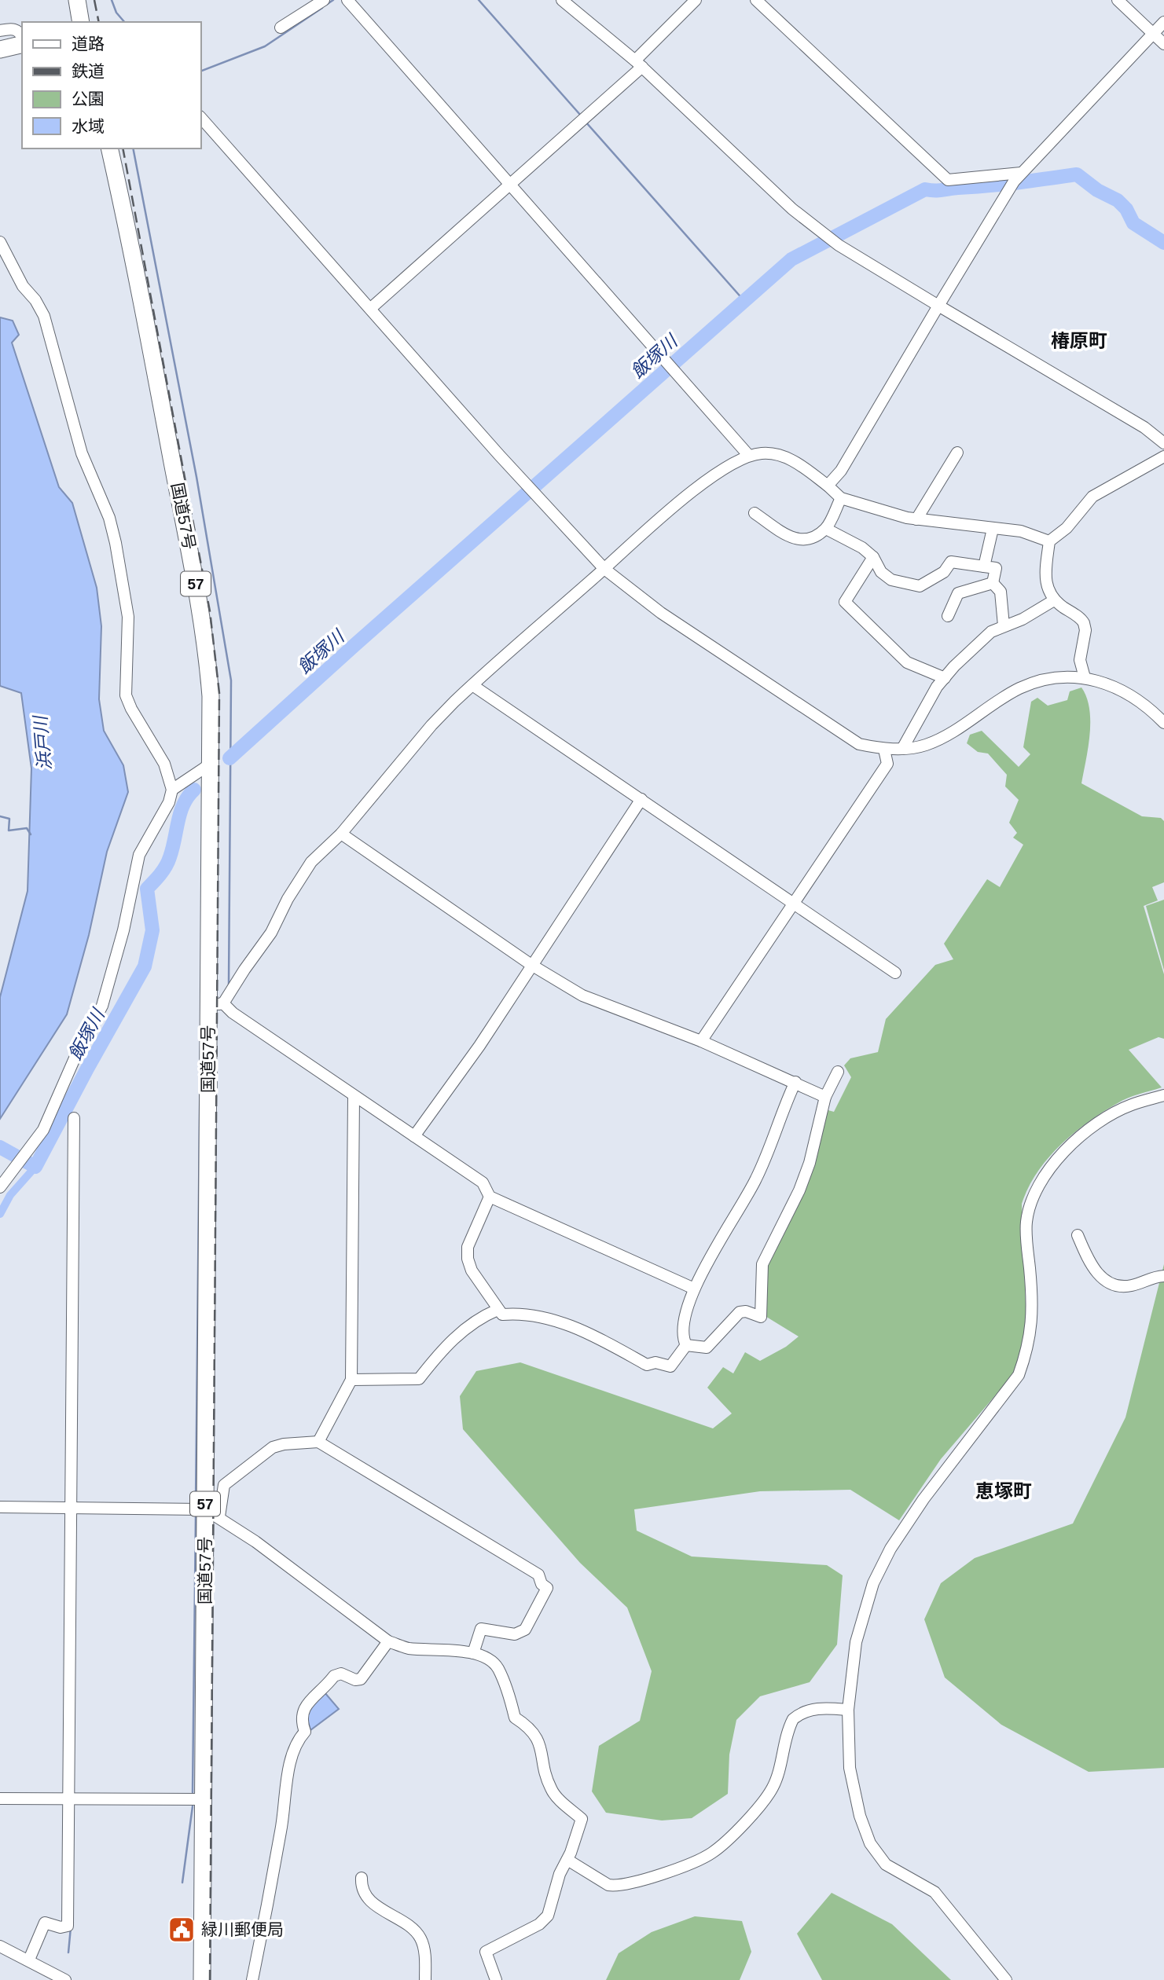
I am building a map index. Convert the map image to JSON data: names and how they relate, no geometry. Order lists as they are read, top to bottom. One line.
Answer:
{"streets":{"highway":["国道57号","57"]},"districts":["椿原町","恵塚町"],"water":["飯塚川","浜戸川"],"places":{"public building":["緑川郵便局"]},"legend":["道路","鉄道","公園","水域"]}
